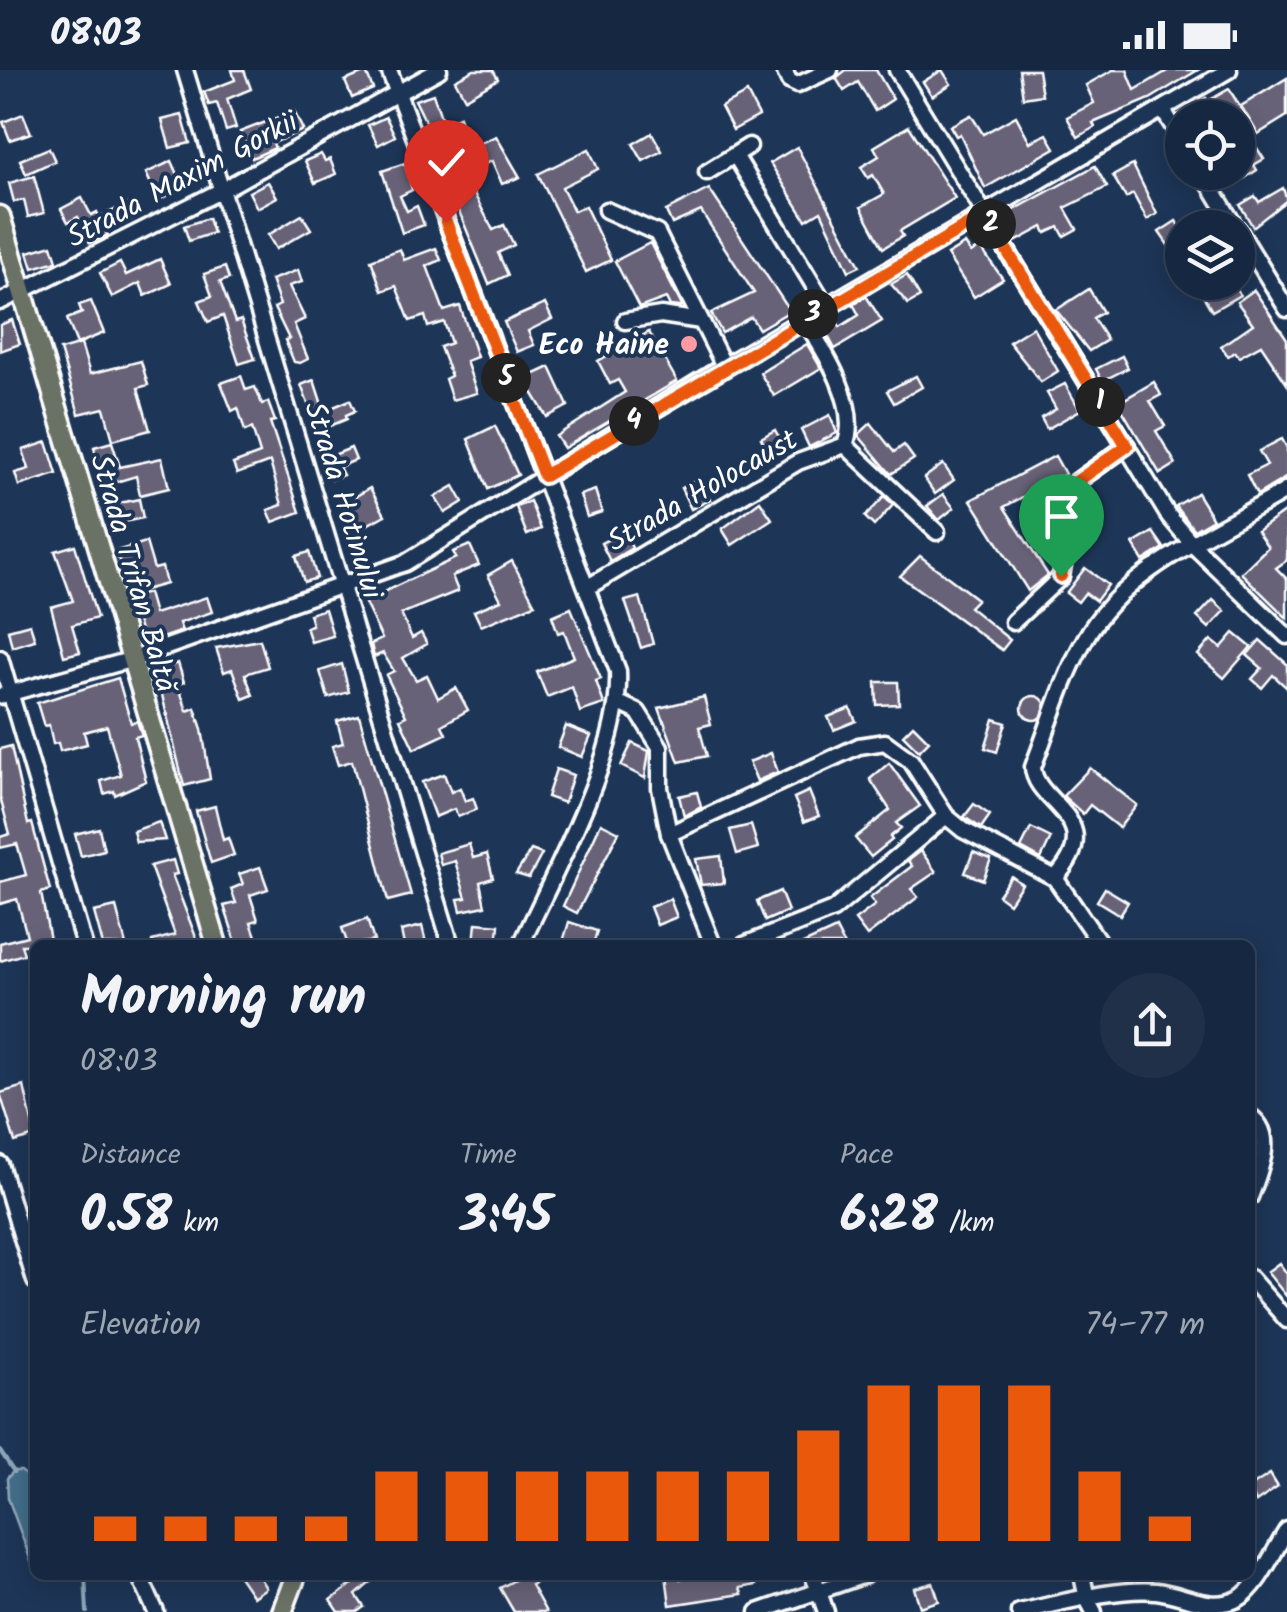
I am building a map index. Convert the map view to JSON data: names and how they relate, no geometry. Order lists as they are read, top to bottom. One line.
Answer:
{"streets":{"main road":["Strada Trifan Baltă"],"street":["Strada Maxim Gorkii","Strada Holocaust","Strada Hotinului"]},"crossings":[["Strada Maxim Gorkii","Strada Hotinului"],["Strada Maxim Gorkii","Strada Trifan Baltă"]],"places":["Eco Haine"],"page":{"status":"08:03","pins":["2","3","5","1","4"],"heading":["Morning run","08:03"],"stats":[["Distance","0.58 km"],["Time","3:45"],["Pace","6:28 /km"]],"chart":["Elevation","74–77 m"]}}
